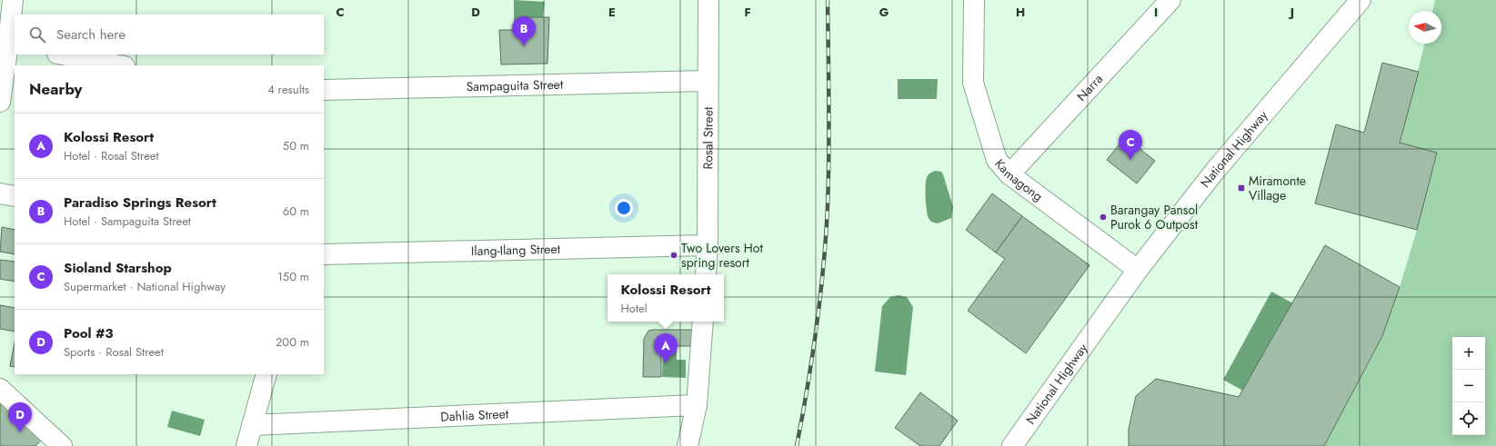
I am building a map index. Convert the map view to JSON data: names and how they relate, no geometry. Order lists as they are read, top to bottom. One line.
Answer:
{"streets":{"street":["Sampaguita Street","Narra","Rosal Street","National Highway","Kamagong","Ilang-Ilang Street","Dahlia Street"]},"crossings":[["Sampaguita Street","Rosal Street"],["Narra","Kamagong"],["Rosal Street","Ilang-Ilang Street"],["National Highway","Kamagong"]],"places":{"transit":["Miramonte Village"],"other":["Barangay Pansol Purok 6 Outpost","Two Lovers Hot spring resort"]},"north":"left","page":{"search":"Search here","pins":["B","C","A","D"],"heading":["Nearby","4 results"],"list":[{"mark":"A","name":"Kolossi Resort","note":"Hotel · Rosal Street","value":"50 m"},{"mark":"B","name":"Paradiso Springs Resort","note":"Hotel · Sampaguita Street","value":"60 m"},{"mark":"C","name":"Sioland Starshop","note":"Supermarket · National Highway","value":"150 m"},{"mark":"D","name":"Pool #3","note":"Sports · Rosal Street","value":"200 m"}],"popup":["Kolossi Resort","Hotel"],"map_buttons":["+","−"]},"grid":{"columns":["C","D","E","F","G","H","I","J"]}}
